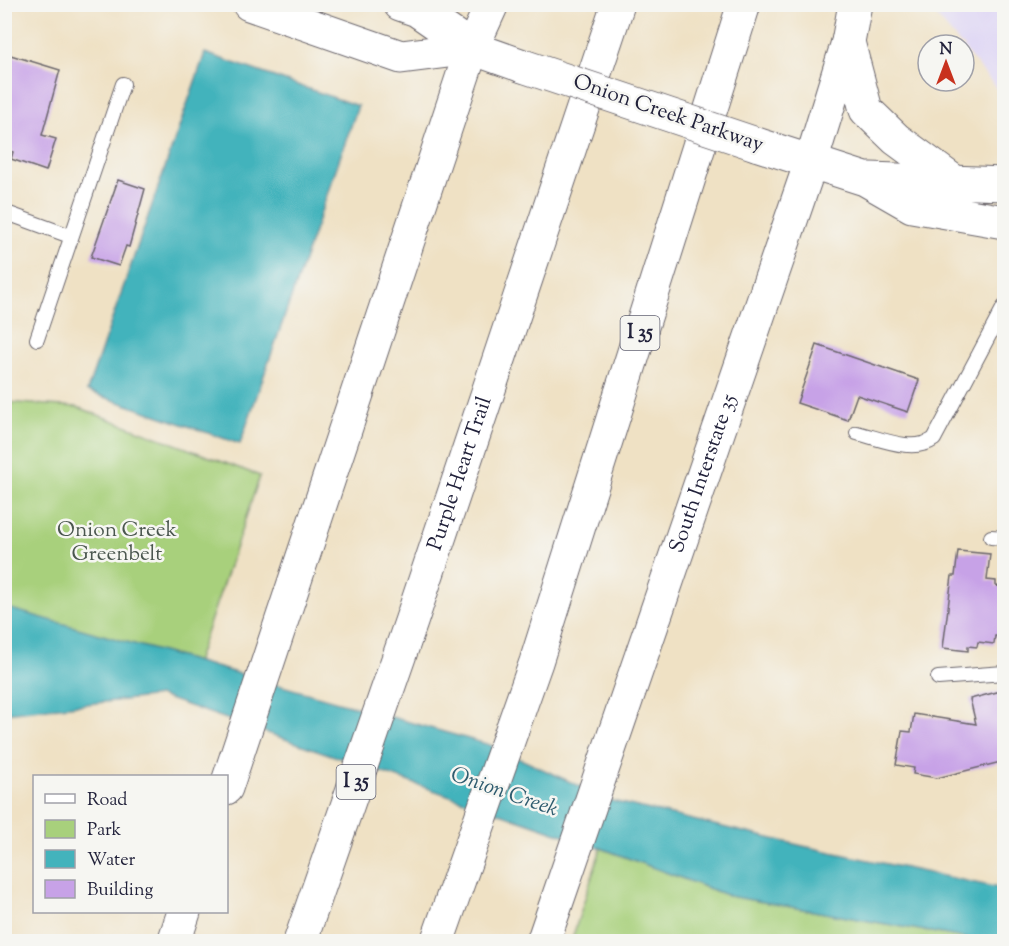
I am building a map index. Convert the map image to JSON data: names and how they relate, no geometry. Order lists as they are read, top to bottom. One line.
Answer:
{"streets":{"main road":["Onion Creek Parkway","I 35","Purple Heart Trail","South Interstate 35"]},"crossings":[["Onion Creek Parkway","South Interstate 35"]],"water":["Onion Creek"],"parks":["Onion Creek Greenbelt"],"legend":["Road","Park","Water","Building"],"north":"top"}
